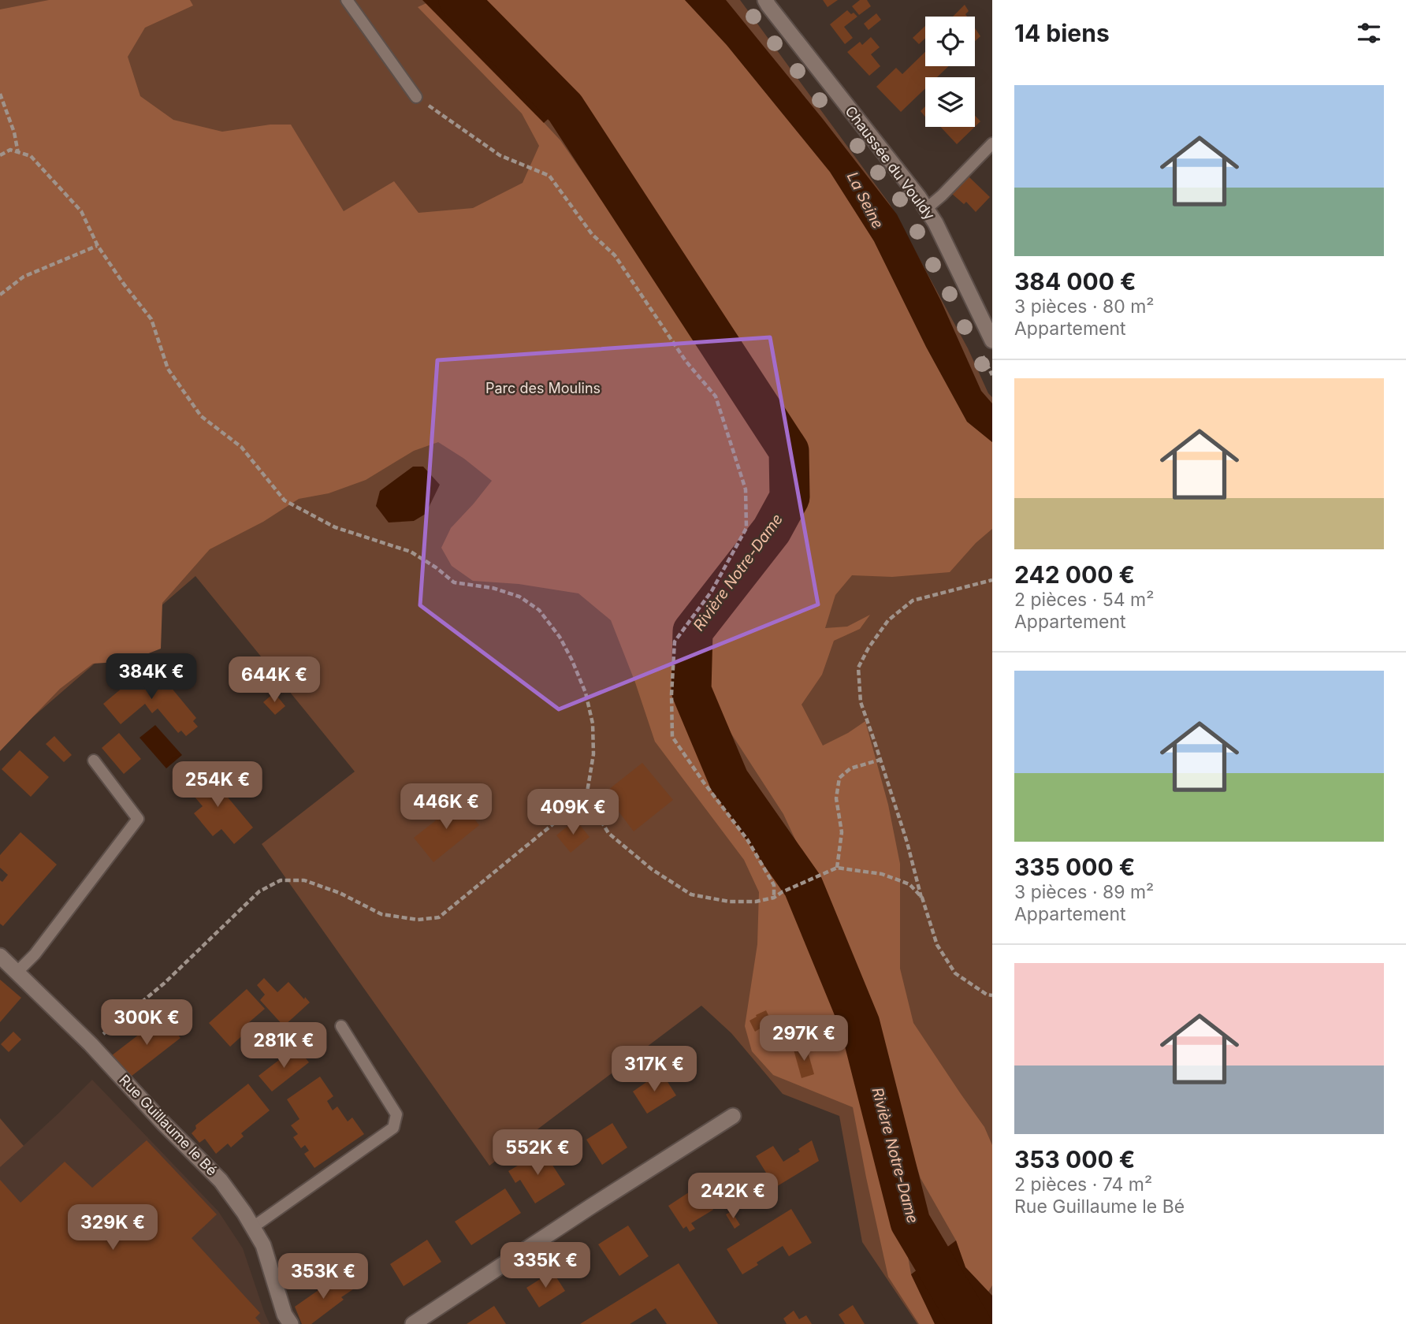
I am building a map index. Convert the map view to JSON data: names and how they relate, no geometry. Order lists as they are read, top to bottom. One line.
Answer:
{"streets":{"street":["Chaussée du Vouldy","Rue Guillaume le Bé"]},"water":["La Seine","Rivière Notre-Dame"],"parks":["Parc des Moulins"],"page":{"heading":"14 biens","list":[{"name":"384 000 €","note":"3 pièces · 80 m² · Appartement"},{"name":"242 000 €","note":"2 pièces · 54 m² · Appartement"},{"name":"335 000 €","note":"3 pièces · 89 m² · Appartement"},{"name":"353 000 €","note":"2 pièces · 74 m² · Rue Guillaume le Bé"}],"price":["384K €","644K €","254K €","446K €","409K €","300K €","297K €","281K €","317K €","552K €","242K €","329K €","335K €","353K €"]}}
